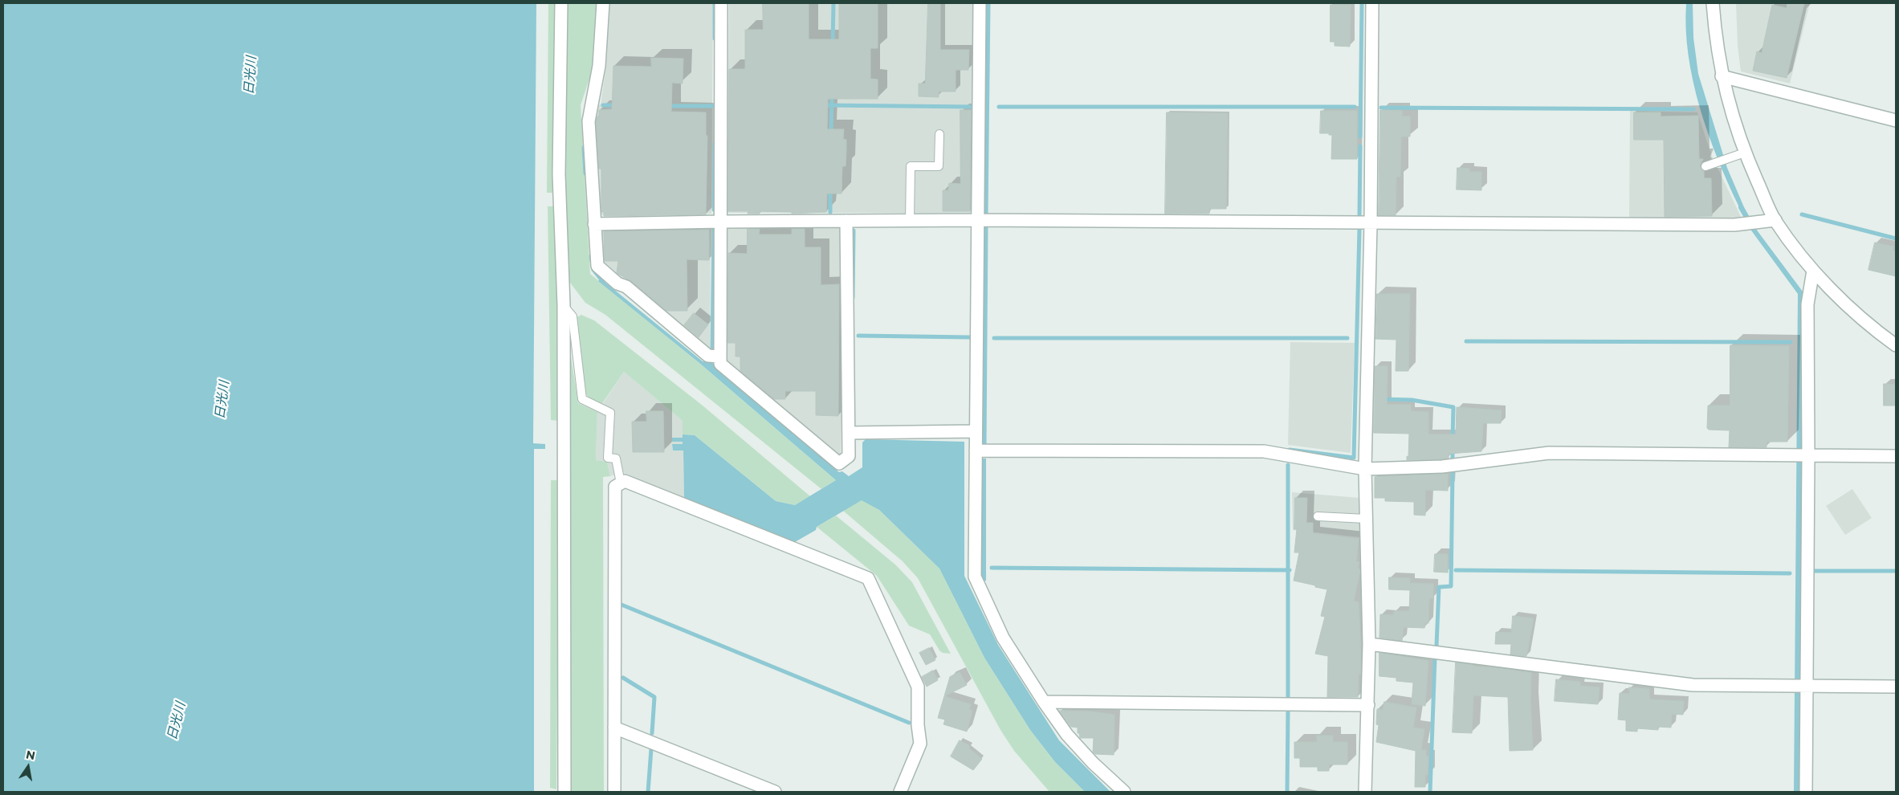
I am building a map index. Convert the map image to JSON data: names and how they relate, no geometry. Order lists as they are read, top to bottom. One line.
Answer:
{"water":["日光川"],"north":"top"}
